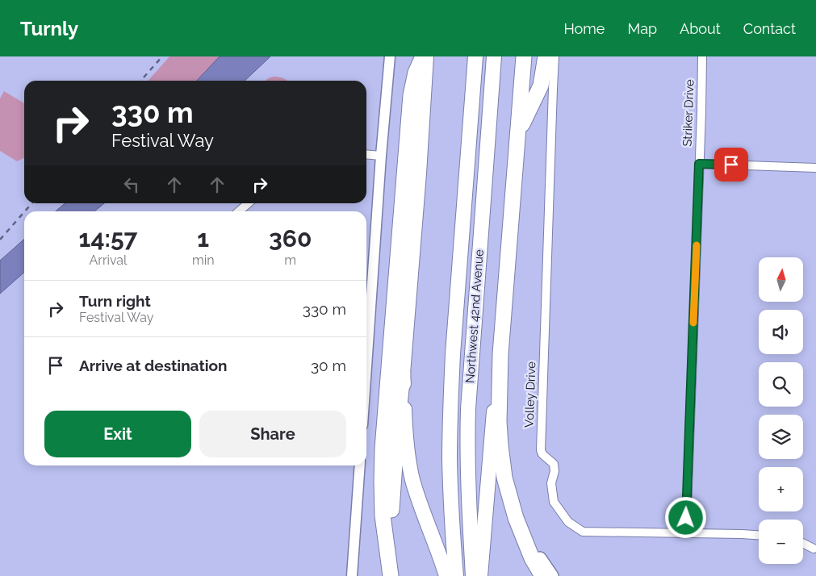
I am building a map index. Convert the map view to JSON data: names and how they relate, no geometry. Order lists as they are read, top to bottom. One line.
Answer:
{"streets":{"highway":["Northwest 42nd Avenue"],"street":["Striker Drive","Volley Drive"]},"crossings":[["Striker Drive","Volley Drive"]],"north":"top","page":{"header":"Turnly","nav":["Home","Map","About","Contact"],"turn":["330 m","Festival Way"],"eta":["14:57","Arrival","1","min","360","m"],"map_buttons":["+","−"],"list":[{"name":"Turn right","note":"Festival Way","value":"330 m"},{"name":"Arrive at destination","value":"30 m"}],"buttons":["Exit","Share"]}}
